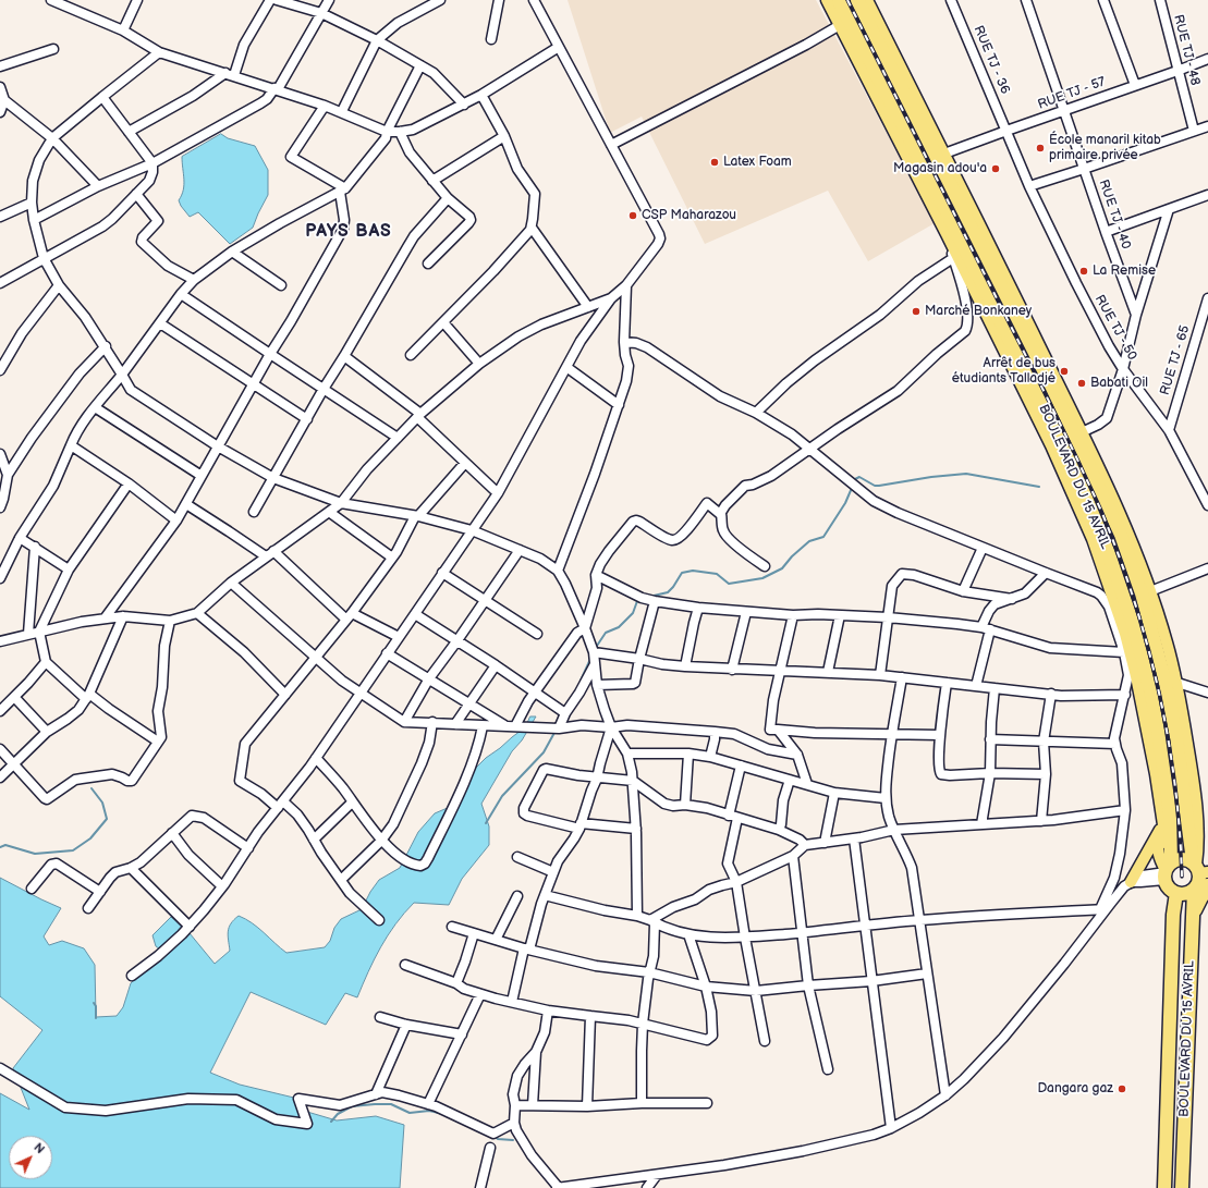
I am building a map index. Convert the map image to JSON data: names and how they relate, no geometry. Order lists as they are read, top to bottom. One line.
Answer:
{"streets":{"highway":["BOULEVARD DU 15 AVRIL"],"street":["RUE TJ - 48","RUE TJ - 36","RUE TJ - 57","RUE TJ - 40","RUE TJ - 50","RUE TJ - 65"]},"crossings":[["RUE TJ - 48","RUE TJ - 57"],["RUE TJ - 36","RUE TJ - 57"],["RUE TJ - 36","RUE TJ - 50"],["RUE TJ - 57","RUE TJ - 40"],["RUE TJ - 57","RUE TJ - 50"],["RUE TJ - 57","BOULEVARD DU 15 AVRIL"],["RUE TJ - 50","RUE TJ - 65"]],"districts":["PAYS BAS"],"places":["École manaril kitab primaire privée","Latex Foam","Magasin adou'a","CSP Maharazou","La Remise","Marché Bonkaney","Arrêt de bus étudiants Talladjé","Babati Oil","Dangara gaz"],"north":"top right"}
